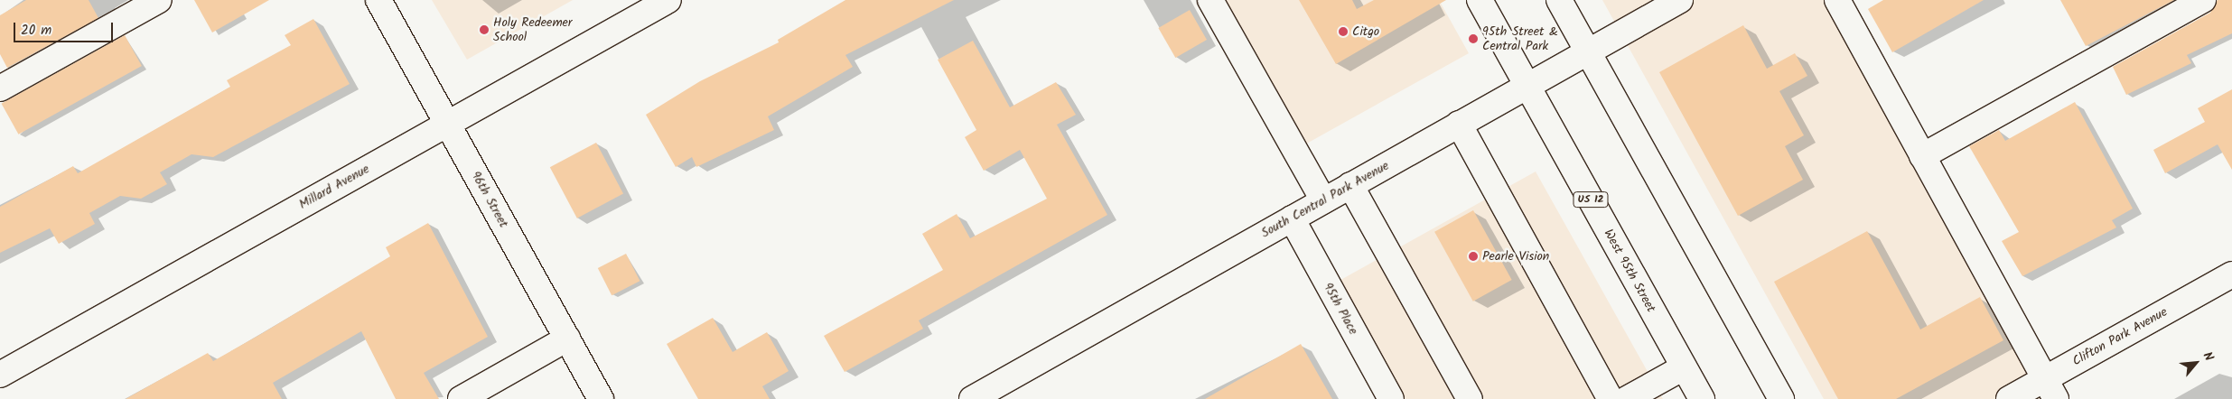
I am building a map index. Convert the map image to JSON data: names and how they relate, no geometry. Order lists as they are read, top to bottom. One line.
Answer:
{"streets":{"street":["Millard Avenue","96th Street","South Central Park Avenue","US 12","West 95th Street","95th Place","Clifton Park Avenue"]},"crossings":[["Millard Avenue","96th Street"],["South Central Park Avenue","West 95th Street"],["South Central Park Avenue","95th Place"]],"places":["Holy Redeemer School","Citgo","95th Street & Central Park","Pearle Vision"],"scale_bar":"20 m","north":"top right"}
